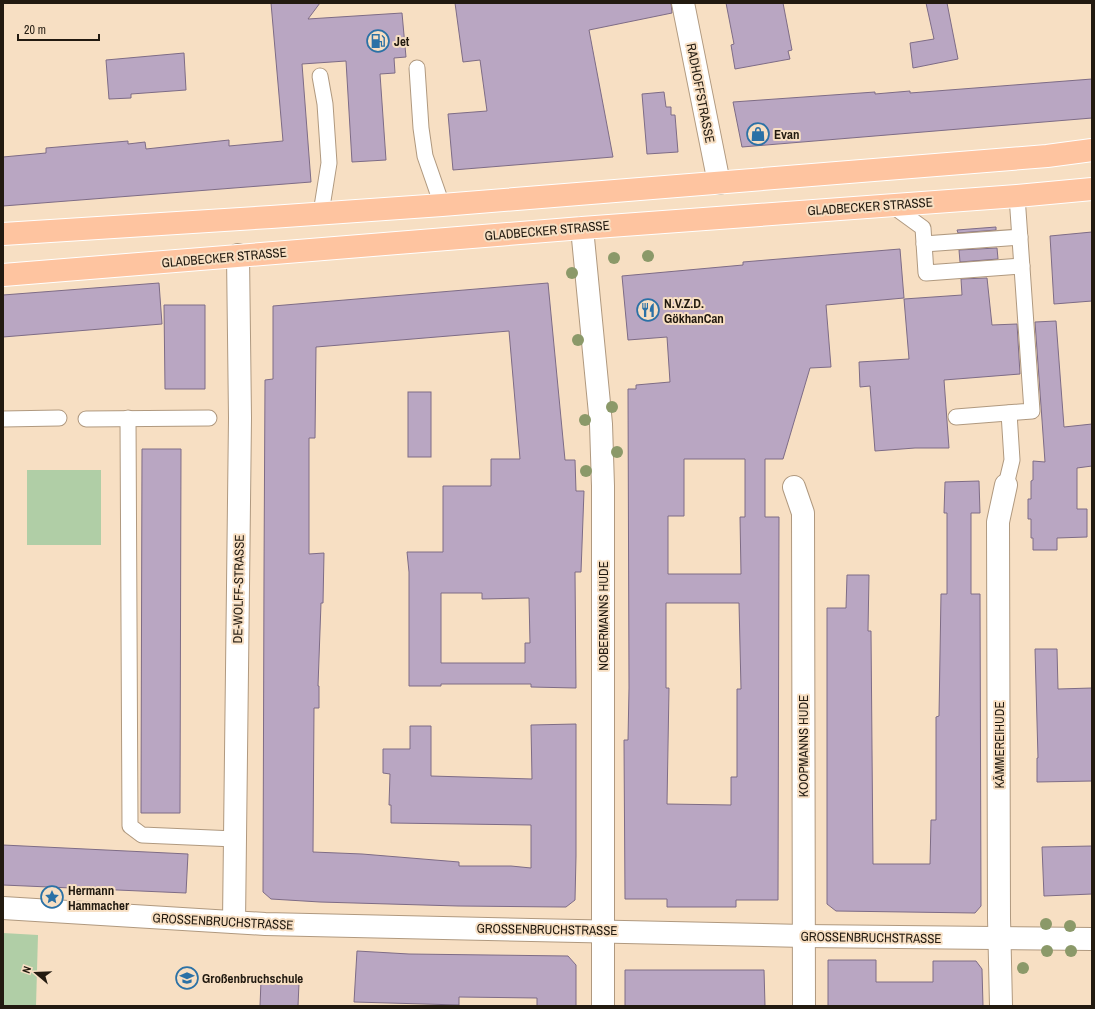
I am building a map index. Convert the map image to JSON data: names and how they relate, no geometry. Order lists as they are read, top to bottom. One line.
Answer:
{"streets":{"main road":["GLADBECKER STRASSE"],"street":["RADHOFFSTRASSE","DE-WOLFF-STRASSE","NOBERMANNS HUDE","KÄMMEREIHUDE","KOOPMANNS HUDE","GROSSENBRUCHSTRASSE"]},"crossings":[["GLADBECKER STRASSE","DE-WOLFF-STRASSE"],["GLADBECKER STRASSE","NOBERMANNS HUDE"],["DE-WOLFF-STRASSE","GROSSENBRUCHSTRASSE"],["NOBERMANNS HUDE","GROSSENBRUCHSTRASSE"],["KÄMMEREIHUDE","GROSSENBRUCHSTRASSE"],["KOOPMANNS HUDE","GROSSENBRUCHSTRASSE"]],"places":{"fuel station":["Jet"],"shop":["Evan"],"restaurant":["N.V.Z.D. GökhanCan"],"place":["Hermann Hammacher"],"school or university":["Großenbruchschule"]},"scale_bar":"20 m","north":"left"}
